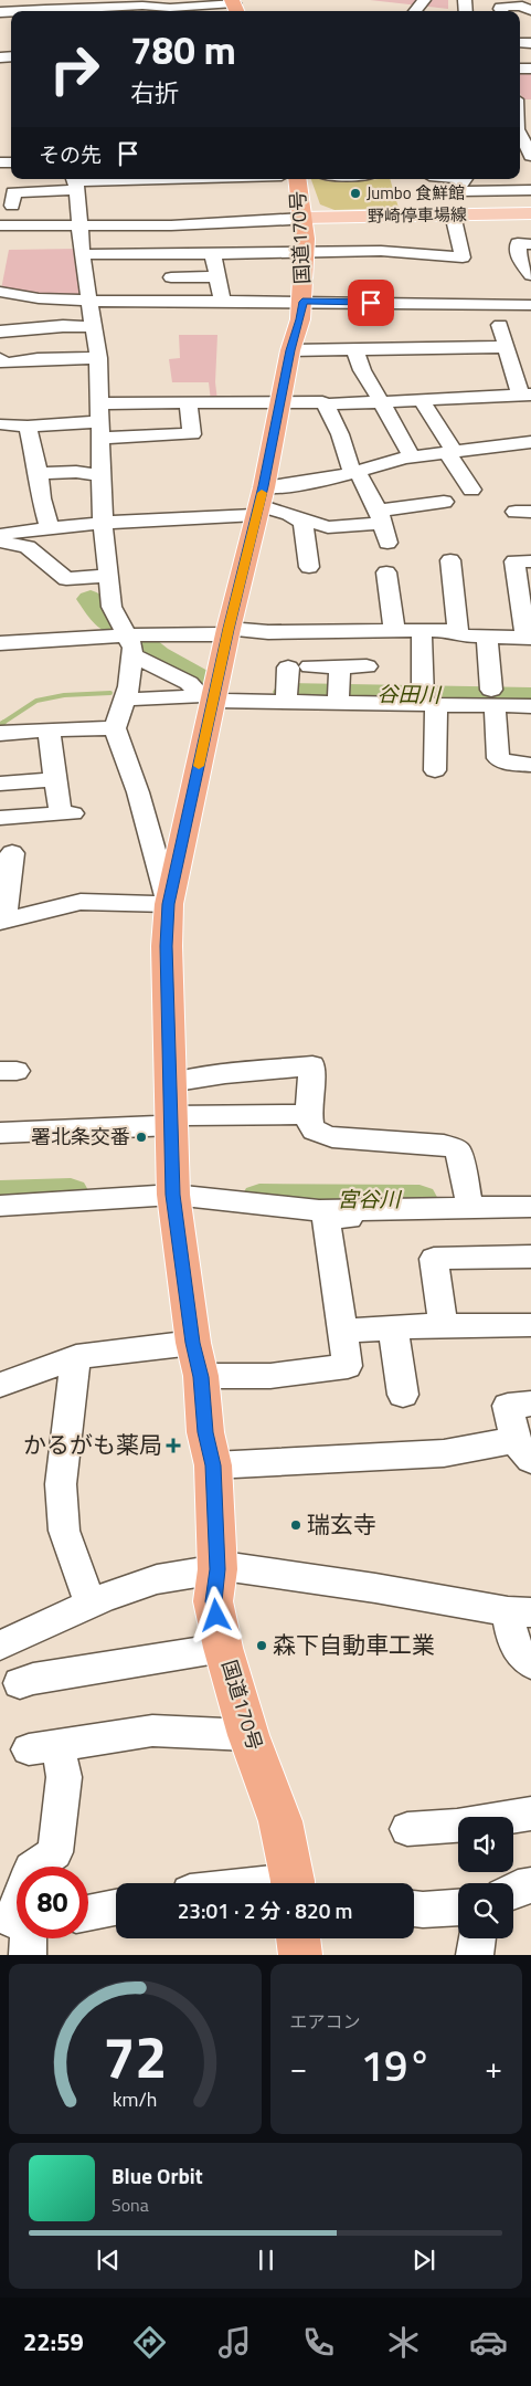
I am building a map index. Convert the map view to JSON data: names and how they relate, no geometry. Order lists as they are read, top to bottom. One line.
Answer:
{"streets":{"highway":["国道170号"],"main road":["野崎停車場線"]},"crossings":[["野崎停車場線","国道170号"]],"water":["谷田川","宮谷川"],"places":{"other":["Jumbo 食鮮館","署北条交番","瑞玄寺","森下自動車工業"],"health":["かるがも薬局"]},"page":{"turn":["780 m","右折"],"then":"その先","limit":"80","trip":"23:01 · 2 分 · 820 m","tile":"エアコン","heat":["−","19°","+"],"song":["Blue Orbit","Sona"],"tabs":"22:59","gauge":["72","km/h"]}}
